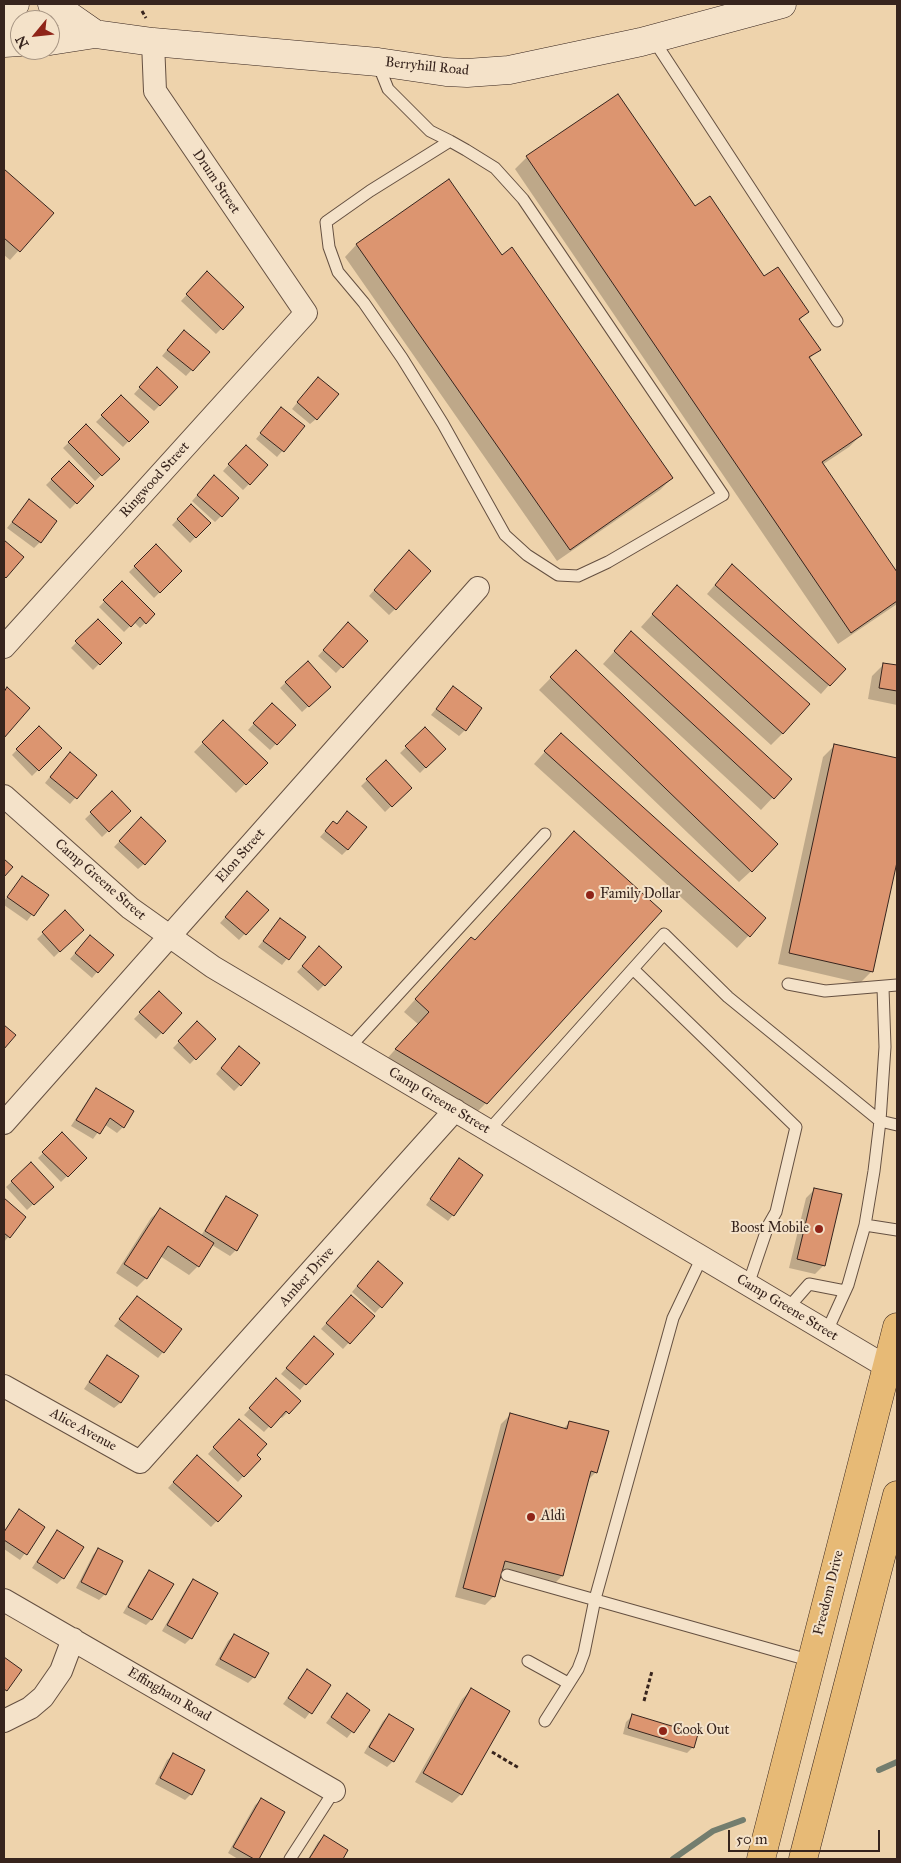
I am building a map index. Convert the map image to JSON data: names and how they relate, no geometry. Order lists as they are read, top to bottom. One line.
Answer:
{"streets":{"main road":["Freedom Drive"],"street":["Berryhill Road","Drum Street","Ringwood Street","Elon Street","Camp Greene Street","Amber Drive","Alice Avenue","Effingham Road"]},"crossings":[["Berryhill Road","Drum Street"],["Drum Street","Ringwood Street"],["Elon Street","Camp Greene Street"],["Camp Greene Street","Amber Drive"],["Camp Greene Street","Freedom Drive"],["Amber Drive","Alice Avenue"]],"places":["Family Dollar","Boost Mobile","Aldi","Cook Out"],"scale_bar":"50 m","north":"bottom left"}
